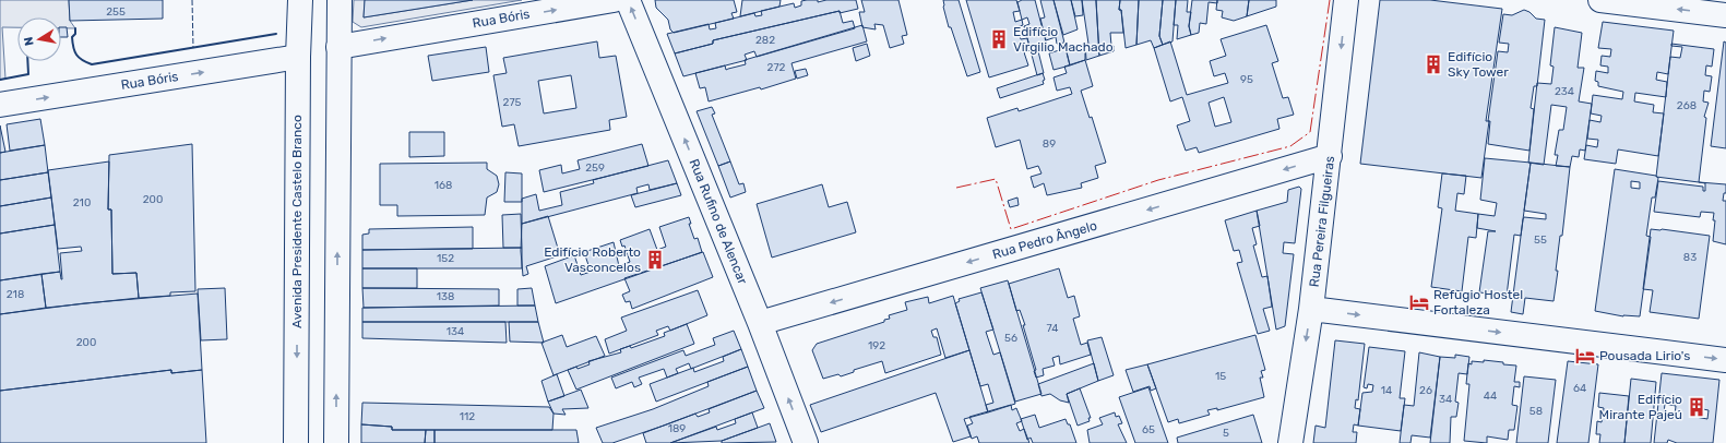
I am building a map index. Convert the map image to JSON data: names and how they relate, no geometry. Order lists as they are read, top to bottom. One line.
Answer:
{"streets":{"street":["Rua Bóris","Avenida Presidente Castelo Branco","Rua Rufino de Alencar","Rua Pereira Filgueiras","Rua Pedro Ângelo"]},"crossings":[["Rua Bóris","Avenida Presidente Castelo Branco"],["Rua Rufino de Alencar","Rua Pedro Ângelo"],["Rua Pereira Filgueiras","Rua Pedro Ângelo"]],"one_way":["Rua Bóris","Rua Rufino de Alencar","Rua Pereira Filgueiras","Rua Pedro Ângelo"],"places":{"building":["Edifício Vírgilio Machado","Edifício Sky Tower","Edifício Roberto Vasconcelos","Edifício Mirante Pajeú"],"hotel":["Refugio Hostel Fortaleza","Pousada Lirio's"]},"house_numbers":["255","282","272","95","234","275","268","89","259","168","200","210","55","83","152","218","138","74","134","56","200","192","15","64","14","26","44","34","58","112","189","65","5"],"north":"left"}
